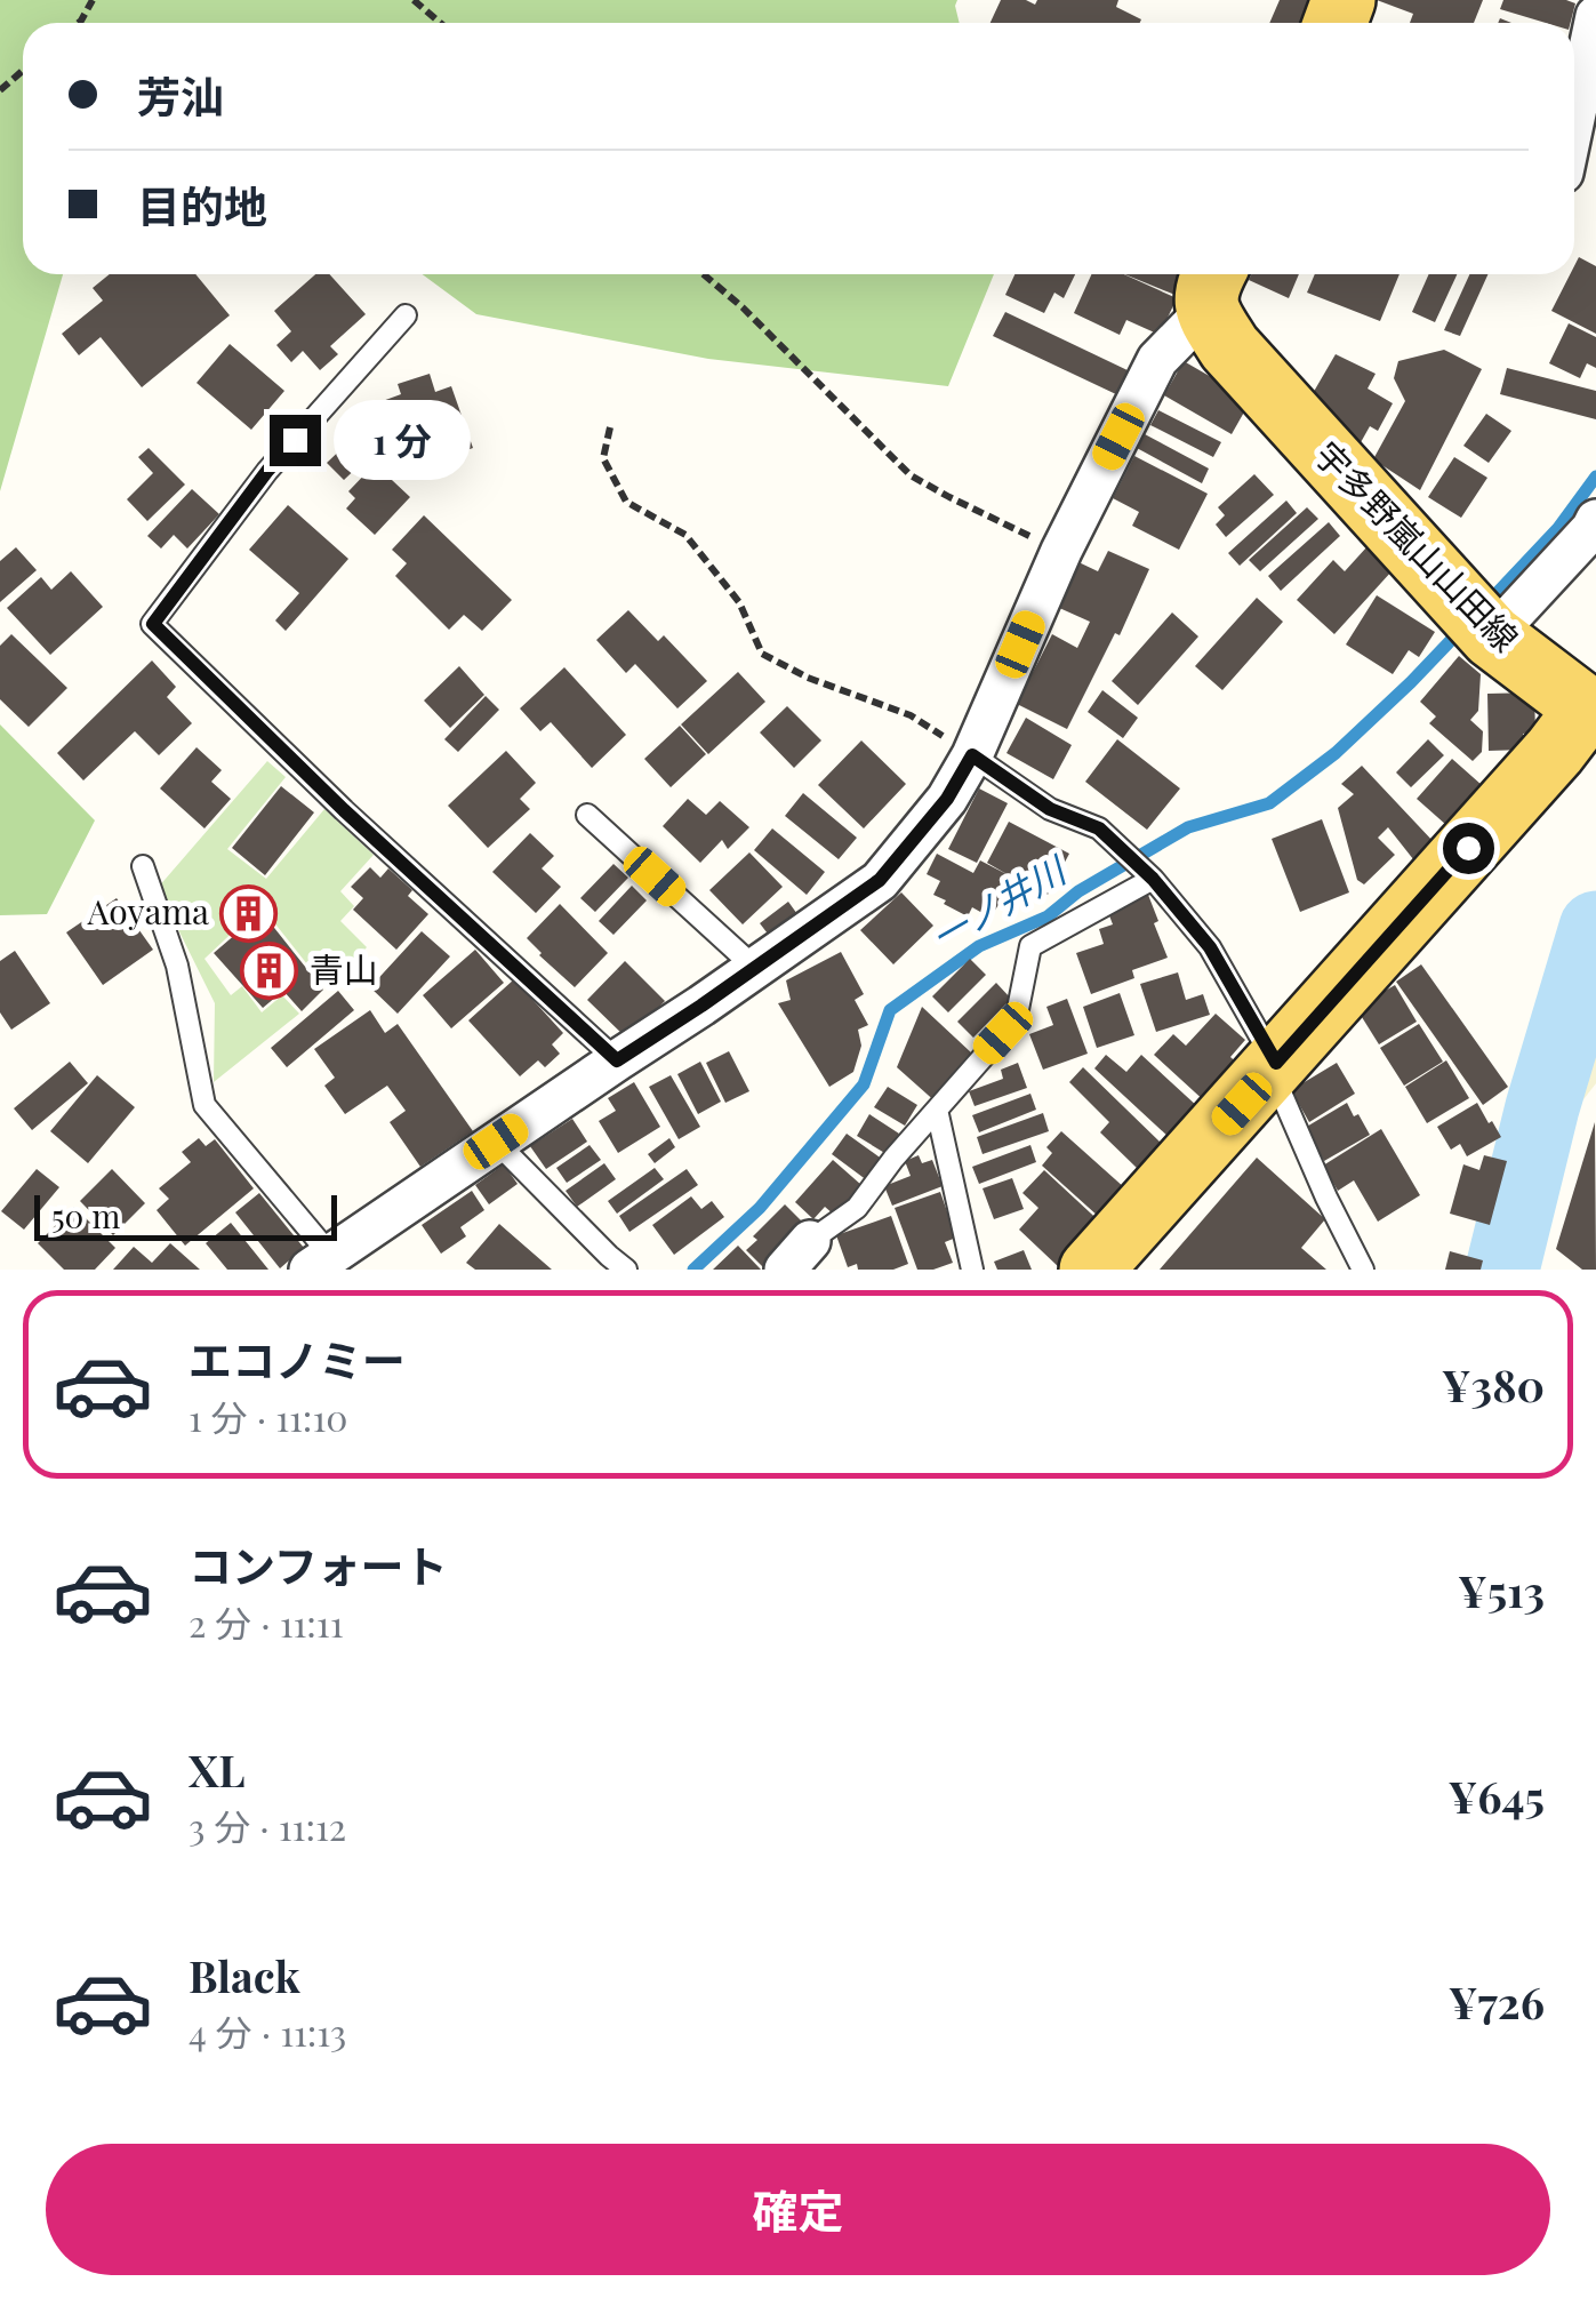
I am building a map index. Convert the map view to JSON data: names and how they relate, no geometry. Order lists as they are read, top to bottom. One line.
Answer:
{"streets":{"main road":["宇多野嵐山山田線"]},"water":["一ノ井川"],"places":{"building":["Aoyama","青山"]},"scale_bar":"50 m","page":{"banner":["芳汕","目的地"],"bubble":"1 分","scale":"50 m","list":[{"name":"エコノミー","note":"1 分 · 11:10","value":"¥380"},{"name":"コンフォート","note":"2 分 · 11:11","value":"¥513"},{"name":"XL","note":"3 分 · 11:12","value":"¥645"},{"name":"Black","note":"4 分 · 11:13","value":"¥726"}],"buttons":"確定"}}
